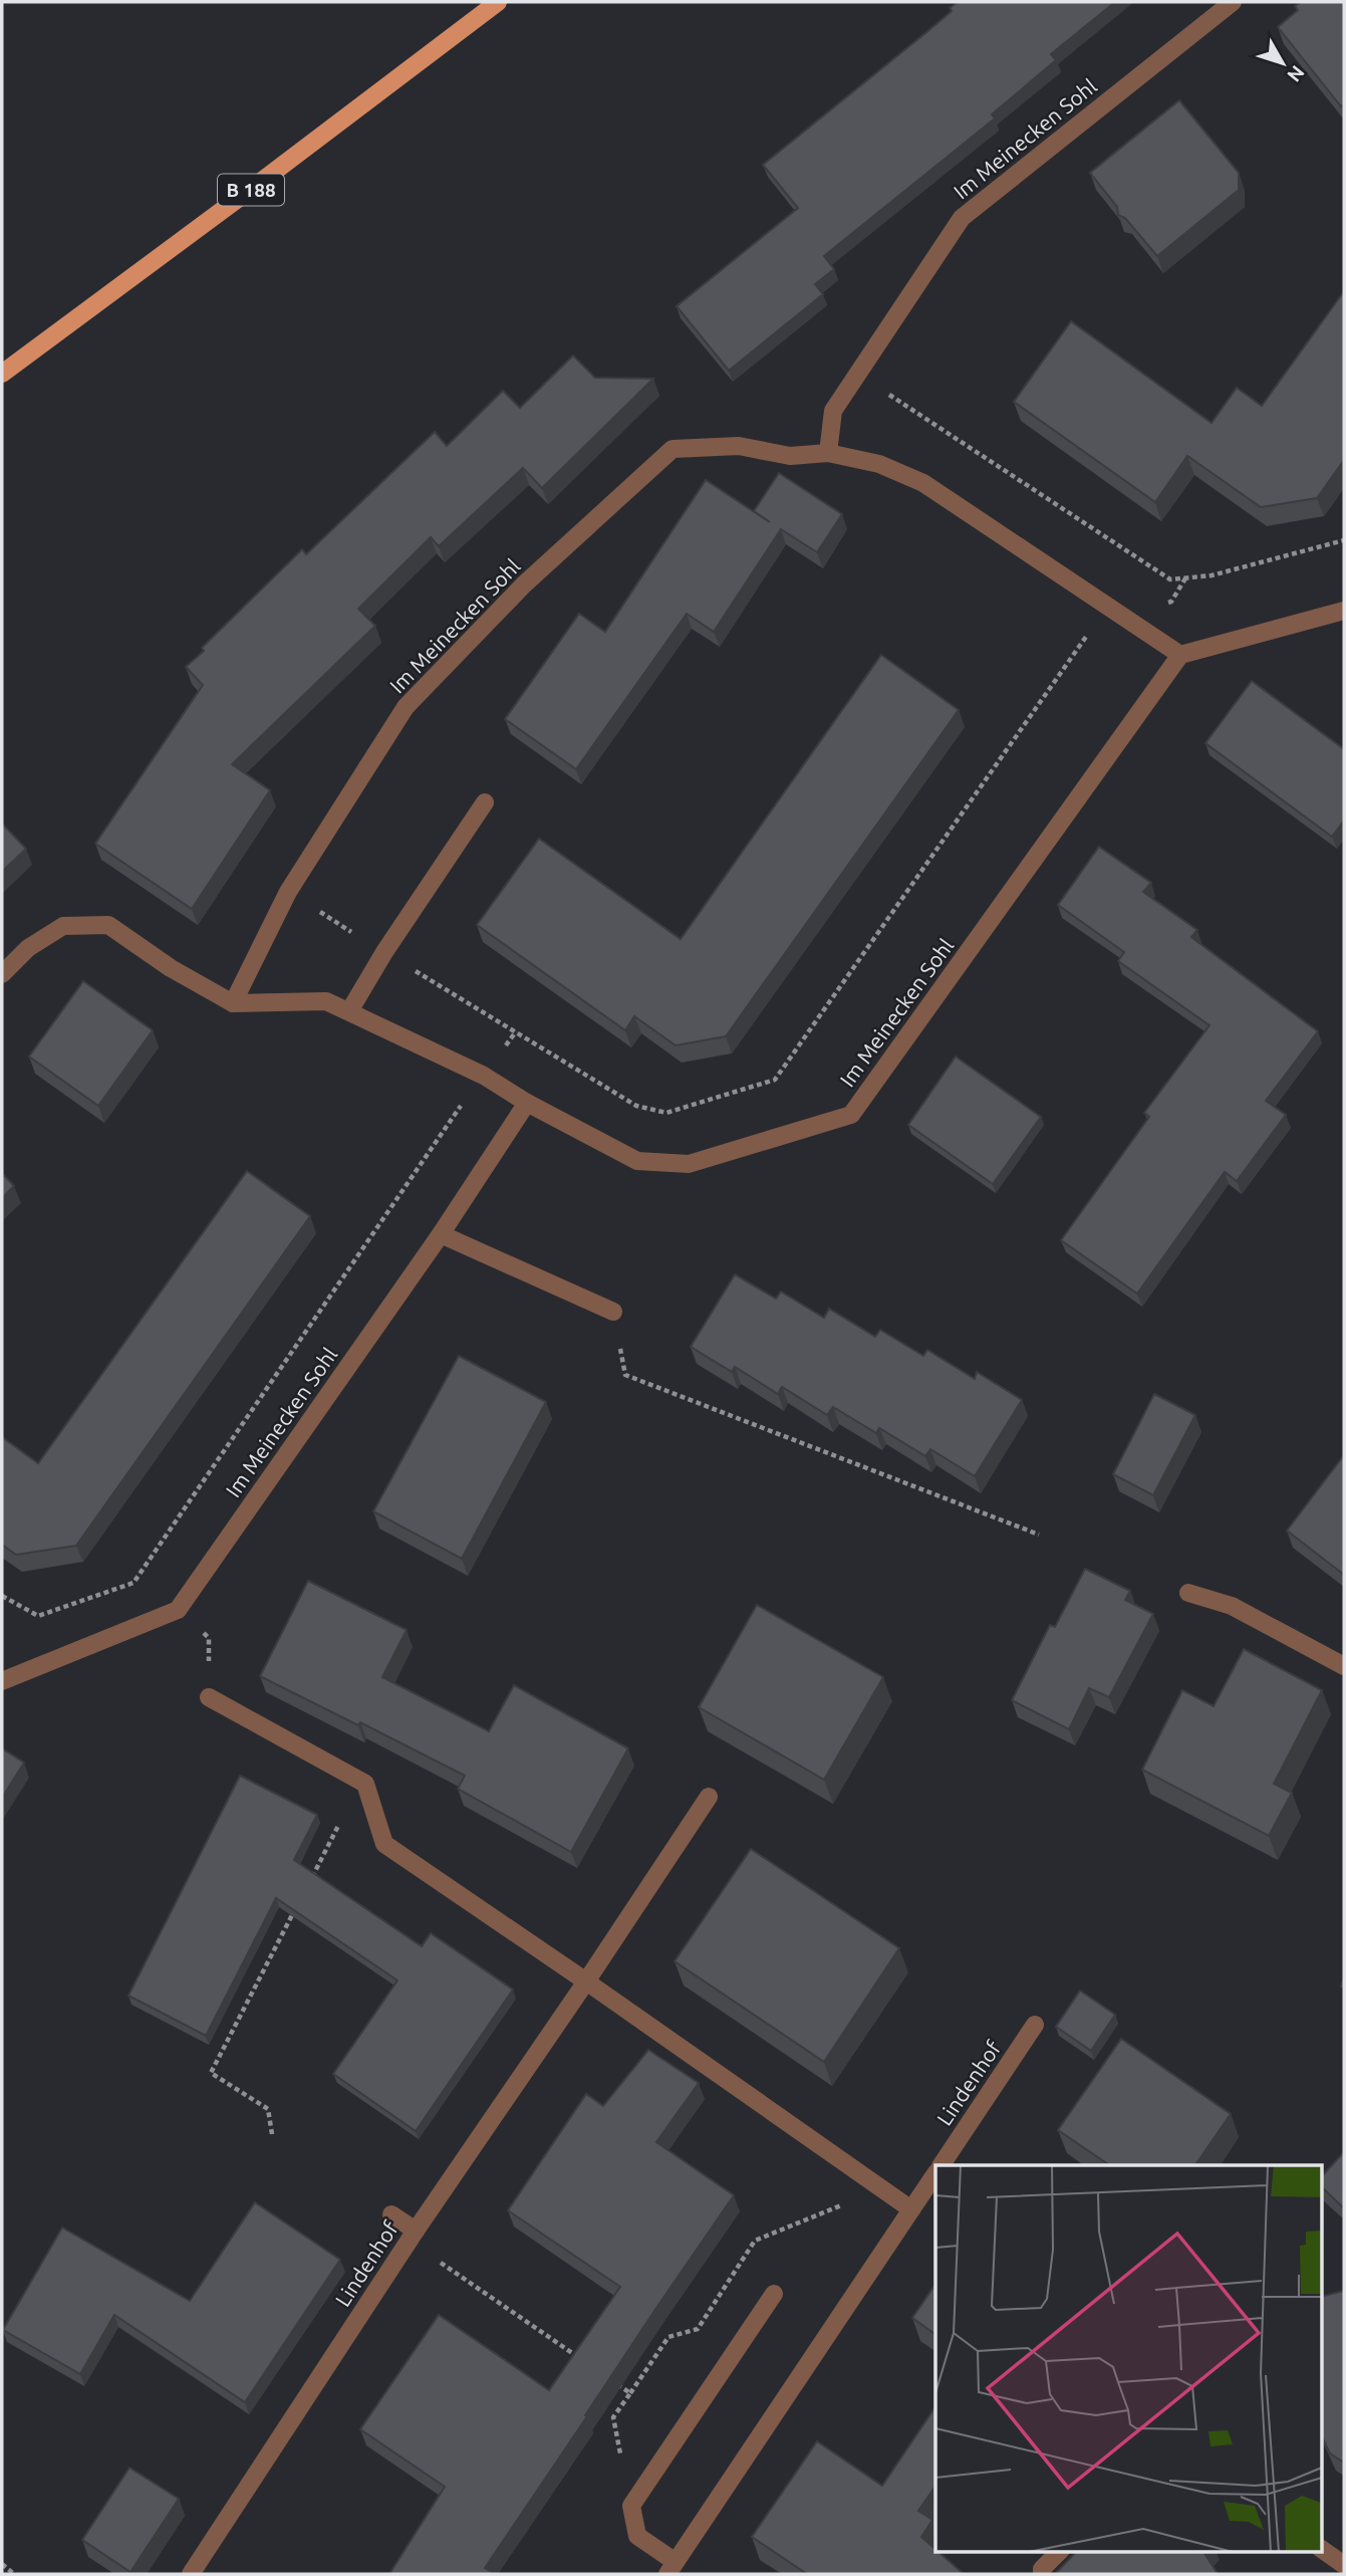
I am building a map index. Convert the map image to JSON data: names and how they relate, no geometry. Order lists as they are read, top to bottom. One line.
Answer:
{"streets":{"main road":["B 188"],"street":["Im Meinecken Sohl","Lindenhof"]},"north":"bottom right"}
